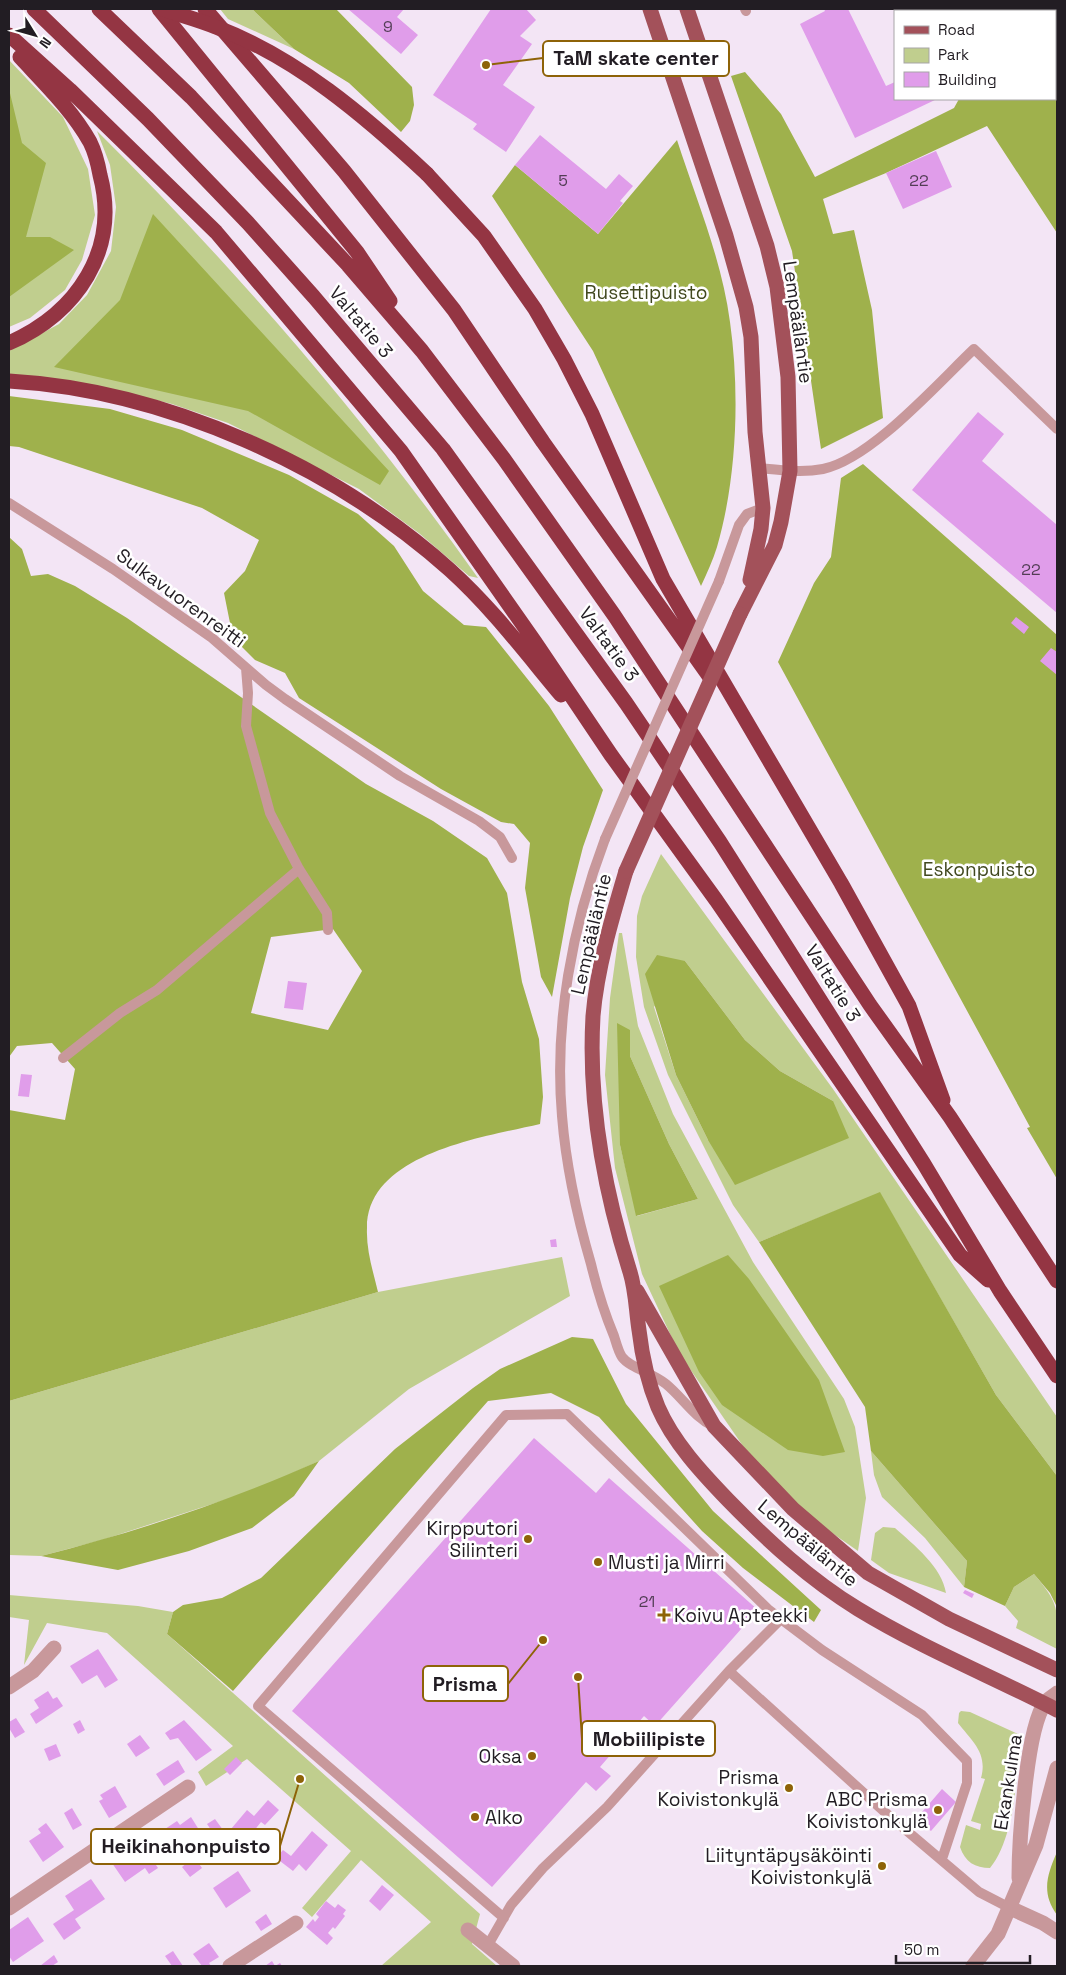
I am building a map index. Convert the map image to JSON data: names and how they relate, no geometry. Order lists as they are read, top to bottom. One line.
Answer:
{"streets":{"highway":["Valtatie 3"],"main road":["Lempääläntie"],"street":["Ekankulma"],"lane":["Sulkavuorenreitti"]},"crossings":[["Lempääläntie","Ekankulma"]],"parks":["Rusettipuisto","Eskonpuisto"],"places":{"other":["TaM skate center","Kirpputori Silinteri","Musti ja Mirri","Prisma","Mobiilipiste","Oksa","Heikinahonpuisto","Prisma Koivistonkylä","ABC Prisma Koivistonkylä","Alko","Liityntäpysäköinti Koivistonkylä"],"health":["Koivu Apteekki"]},"house_numbers":["9","5","22","22","21"],"legend":["Road","Park","Building"],"scale_bar":"50 m","north":"bottom right"}
